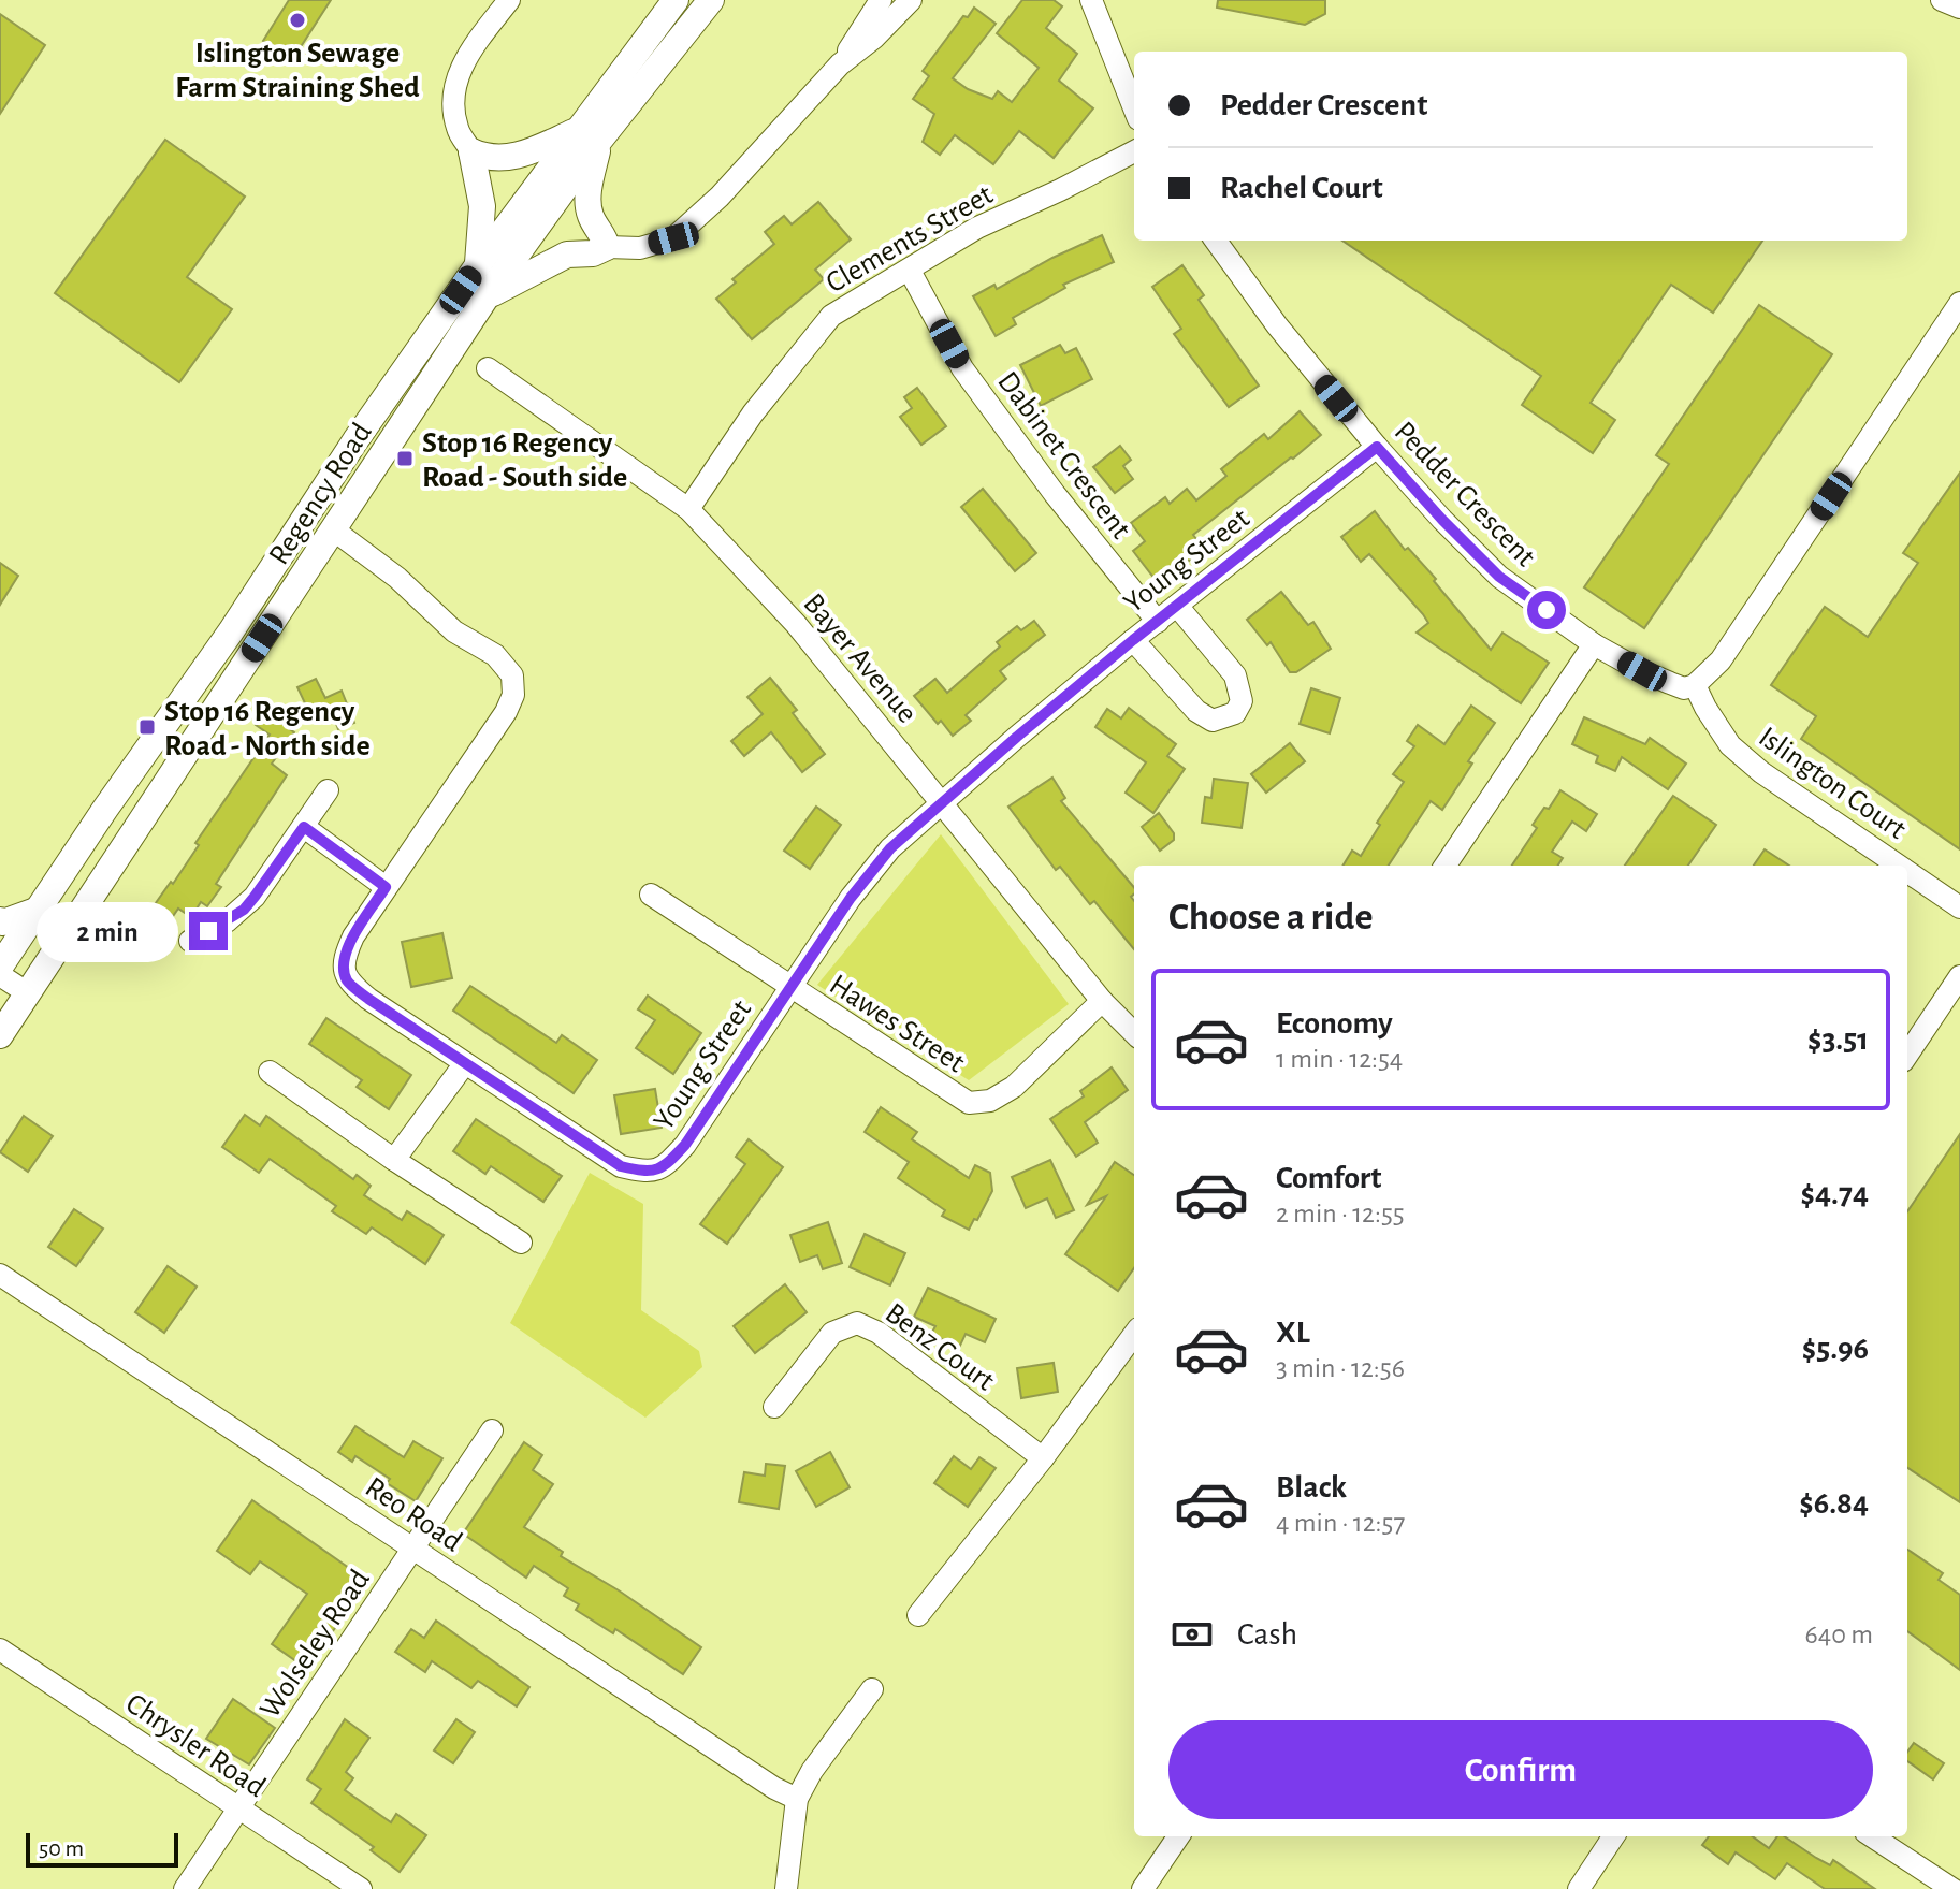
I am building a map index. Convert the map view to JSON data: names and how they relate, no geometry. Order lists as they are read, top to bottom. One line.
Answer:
{"streets":{"main road":["Regency Road"],"street":["Clements Street","Dabinet Crescent","Pedder Crescent","Young Street","Bayer Avenue","Islington Court","Hawes Street","Benz Court","Reo Road","Wolseley Road","Chrysler Road"]},"crossings":[["Clements Street","Dabinet Crescent"],["Clements Street","Bayer Avenue"],["Dabinet Crescent","Young Street"],["Regency Road","Young Street"],["Pedder Crescent","Young Street"],["Pedder Crescent","Islington Court"],["Young Street","Bayer Avenue"],["Young Street","Hawes Street"],["Bayer Avenue","Hawes Street"],["Reo Road","Wolseley Road"],["Wolseley Road","Chrysler Road"]],"places":{"other":["Islington Sewage Farm Straining Shed"],"transit":["Stop 16 Regency Road - South side","Stop 16 Regency Road - North side"]},"scale_bar":"50 m","page":{"banner":["Pedder Crescent","Rachel Court"],"heading":"Choose a ride","bubble":"2 min","list":[{"name":"Economy","note":"1 min · 12:54","value":"$3.51"},{"name":"Comfort","note":"2 min · 12:55","value":"$4.74"},{"name":"XL","note":"3 min · 12:56","value":"$5.96"},{"name":"Black","note":"4 min · 12:57","value":"$6.84"}],"pay":["Cash","640 m"],"buttons":"Confirm","scale":"50 m"}}
